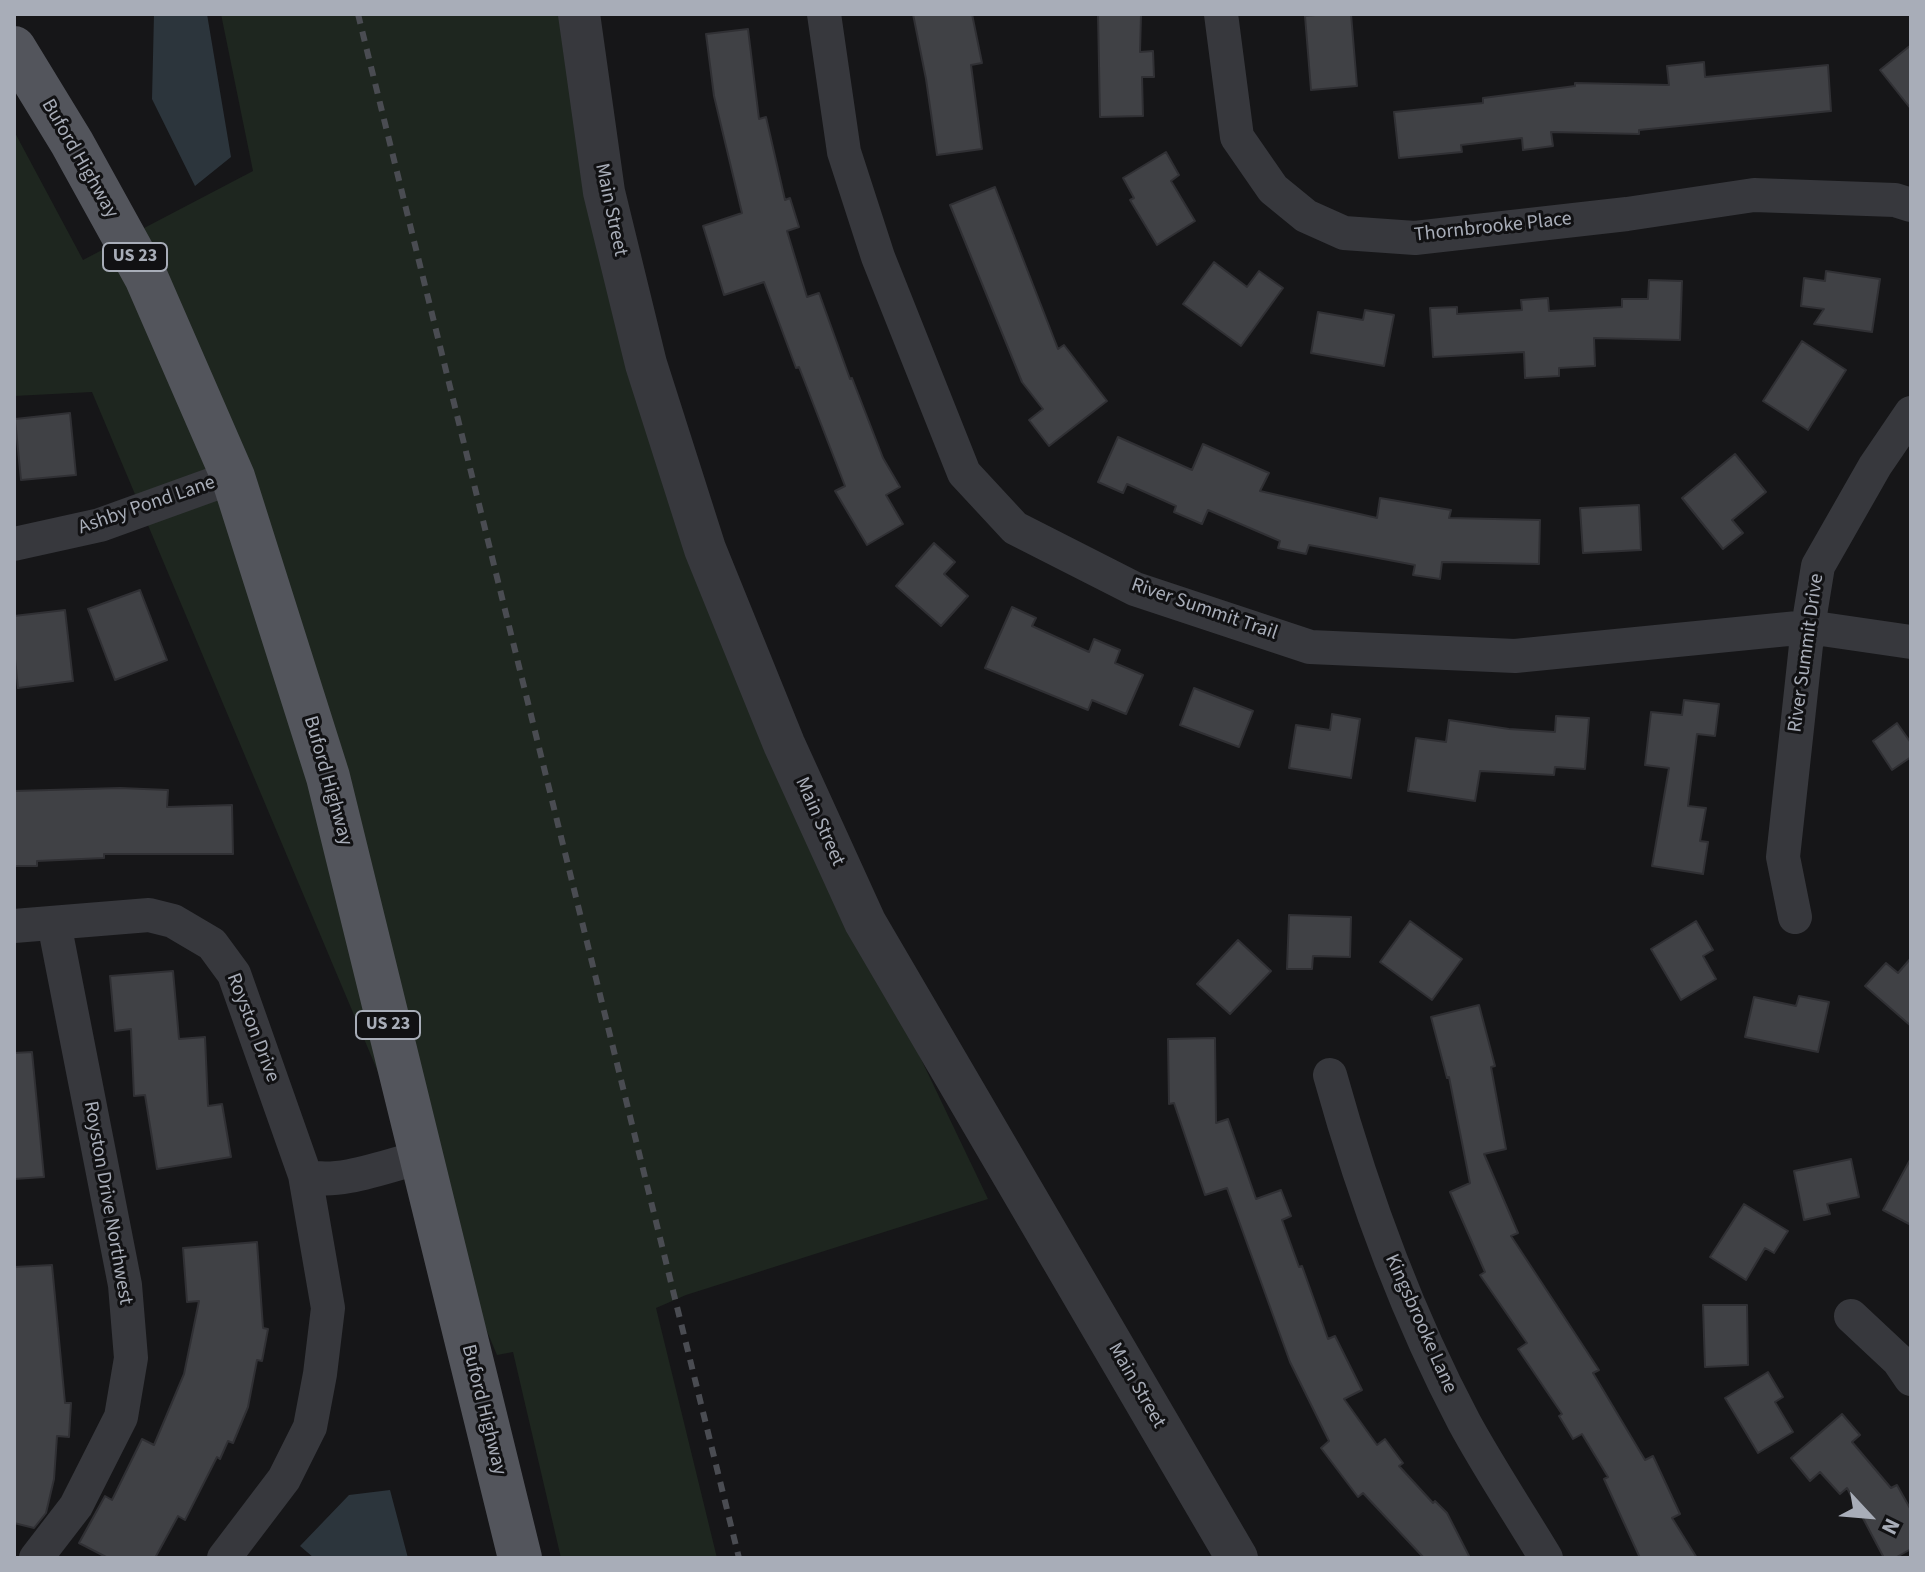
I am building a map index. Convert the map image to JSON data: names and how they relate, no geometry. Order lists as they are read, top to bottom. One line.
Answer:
{"streets":{"main road":["Buford Highway","US 23"],"street":["Main Street","Thornbrooke Place","Ashby Pond Lane","River Summit Trail","River Summit Drive","Royston Drive","Royston Drive Northwest","Kingsbrooke Lane"]},"crossings":[["Buford Highway","Ashby Pond Lane"],["River Summit Trail","River Summit Drive"],["Royston Drive","Royston Drive Northwest"]],"north":"bottom right"}
